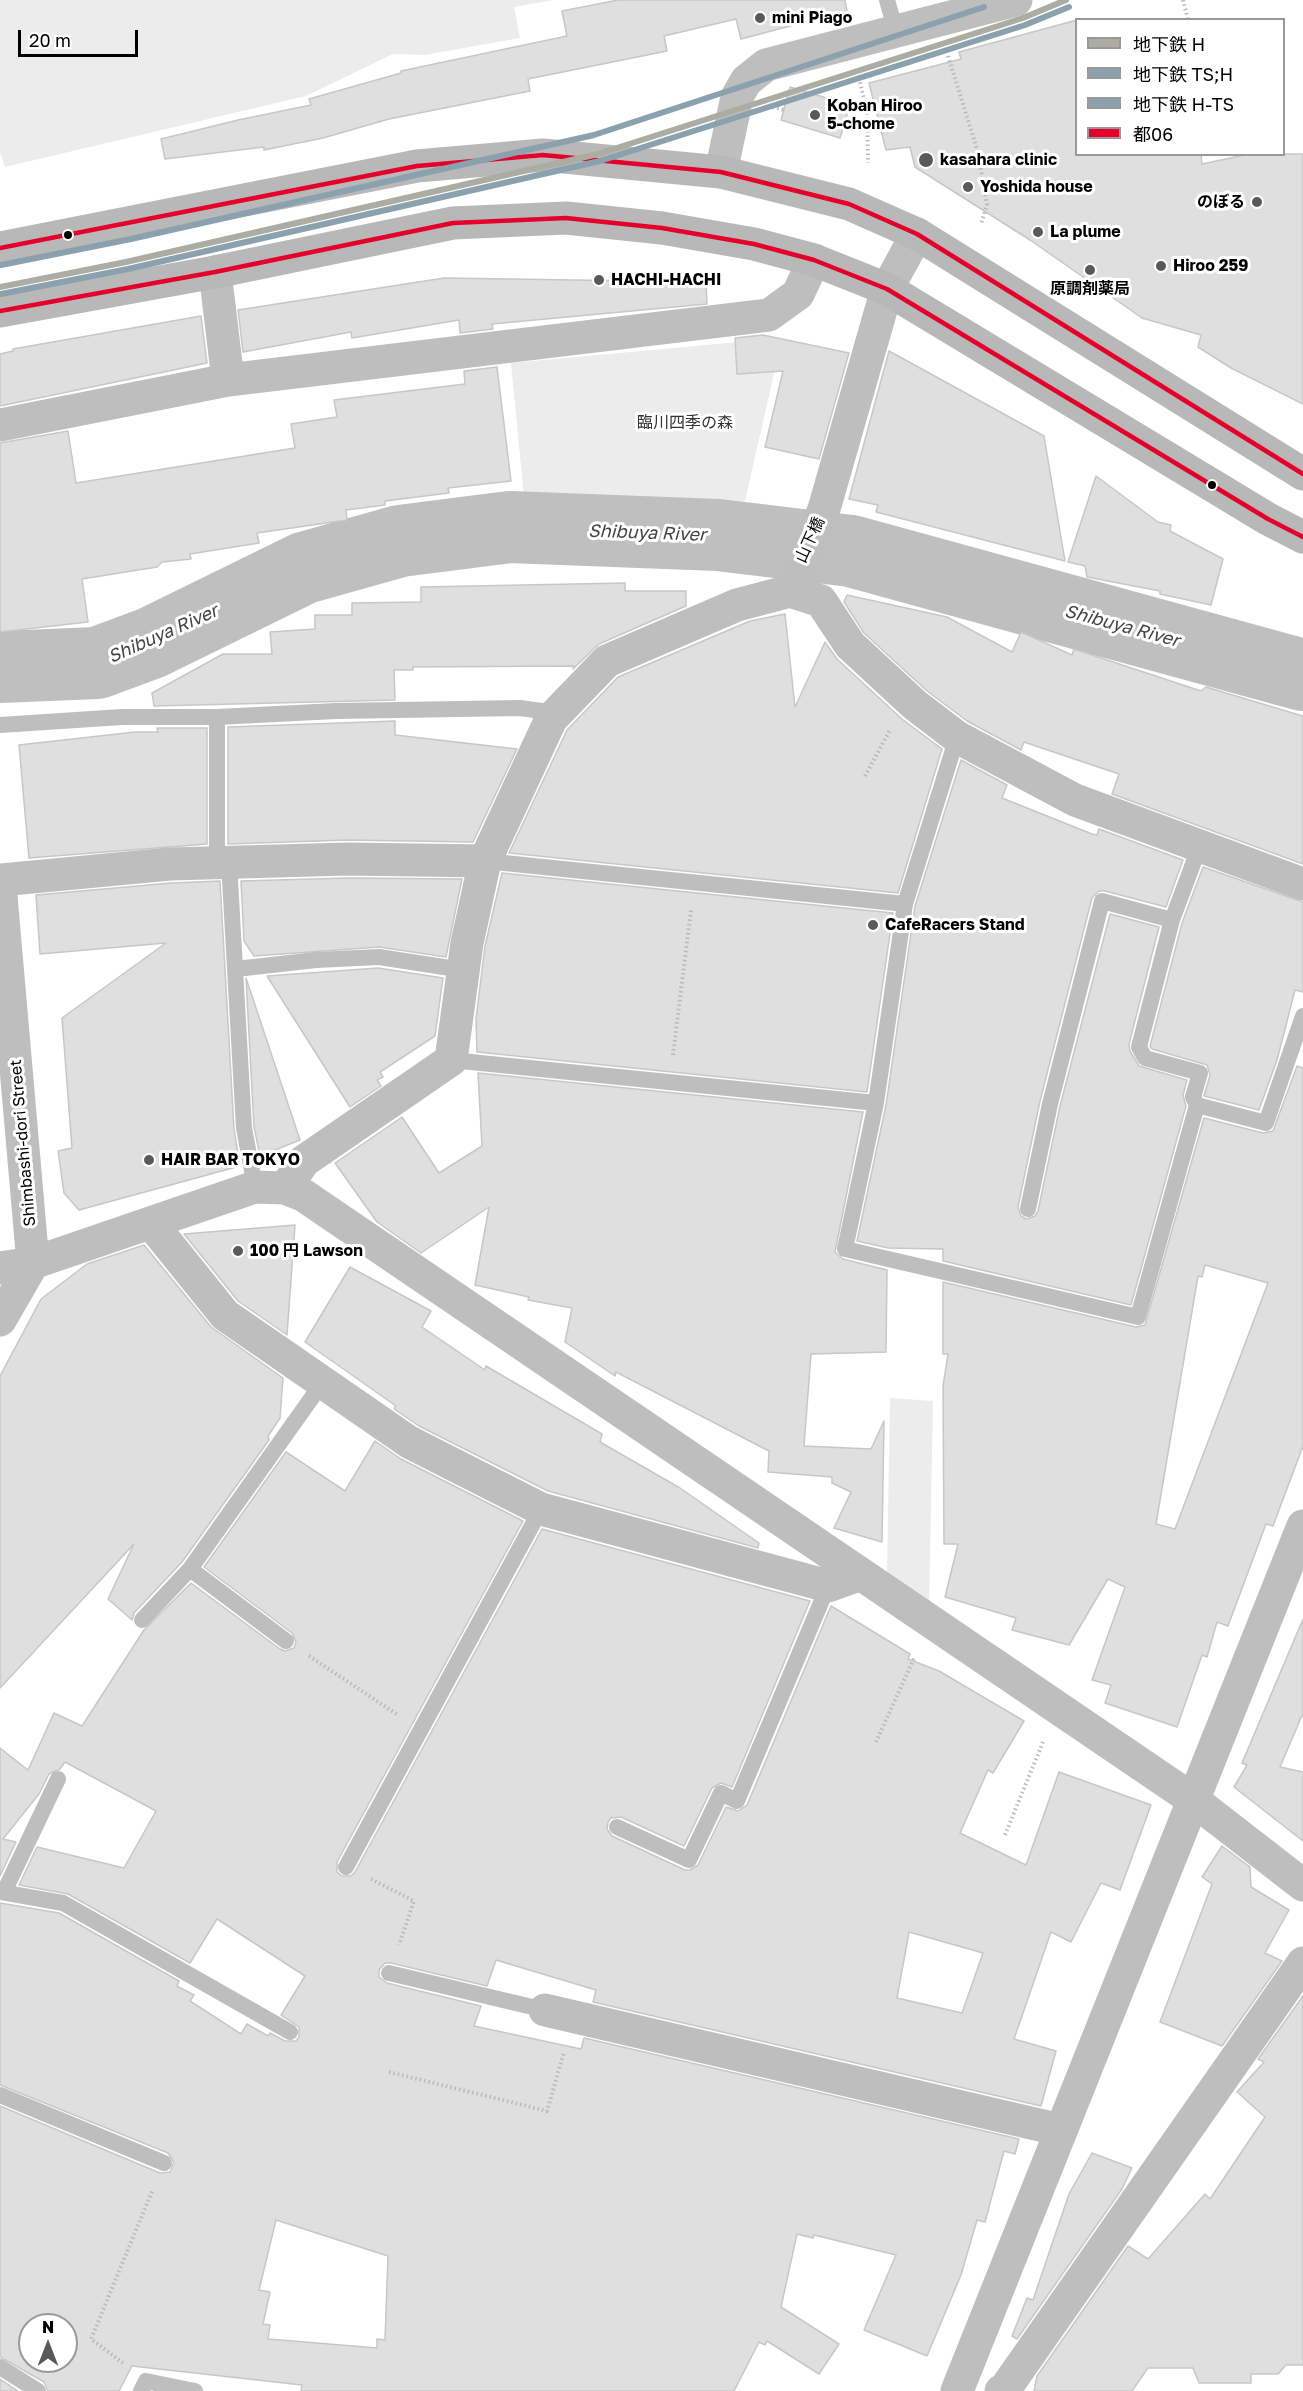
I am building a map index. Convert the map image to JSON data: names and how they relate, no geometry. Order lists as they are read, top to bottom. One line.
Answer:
{"streets":{"street":["山下橋","Shimbashi-dori Street"]},"water":["Shibuya River"],"parks":["臨川四季の森"],"places":["mini Piago","Koban Hiroo 5-chome","kasahara clinic","Yoshida house","のぼる","La plume","Hiroo 259","原調剤薬局","HACHI-HACHI","CafeRacers Stand","HAIR BAR TOKYO","100 円 Lawson"],"lines":["metro line H","metro line TS;H","metro line H-TS","transit line 都06"],"legend":["地下鉄 H","地下鉄 TS;H","地下鉄 H-TS","都06"],"scale_bar":"20 m","north":"top"}
